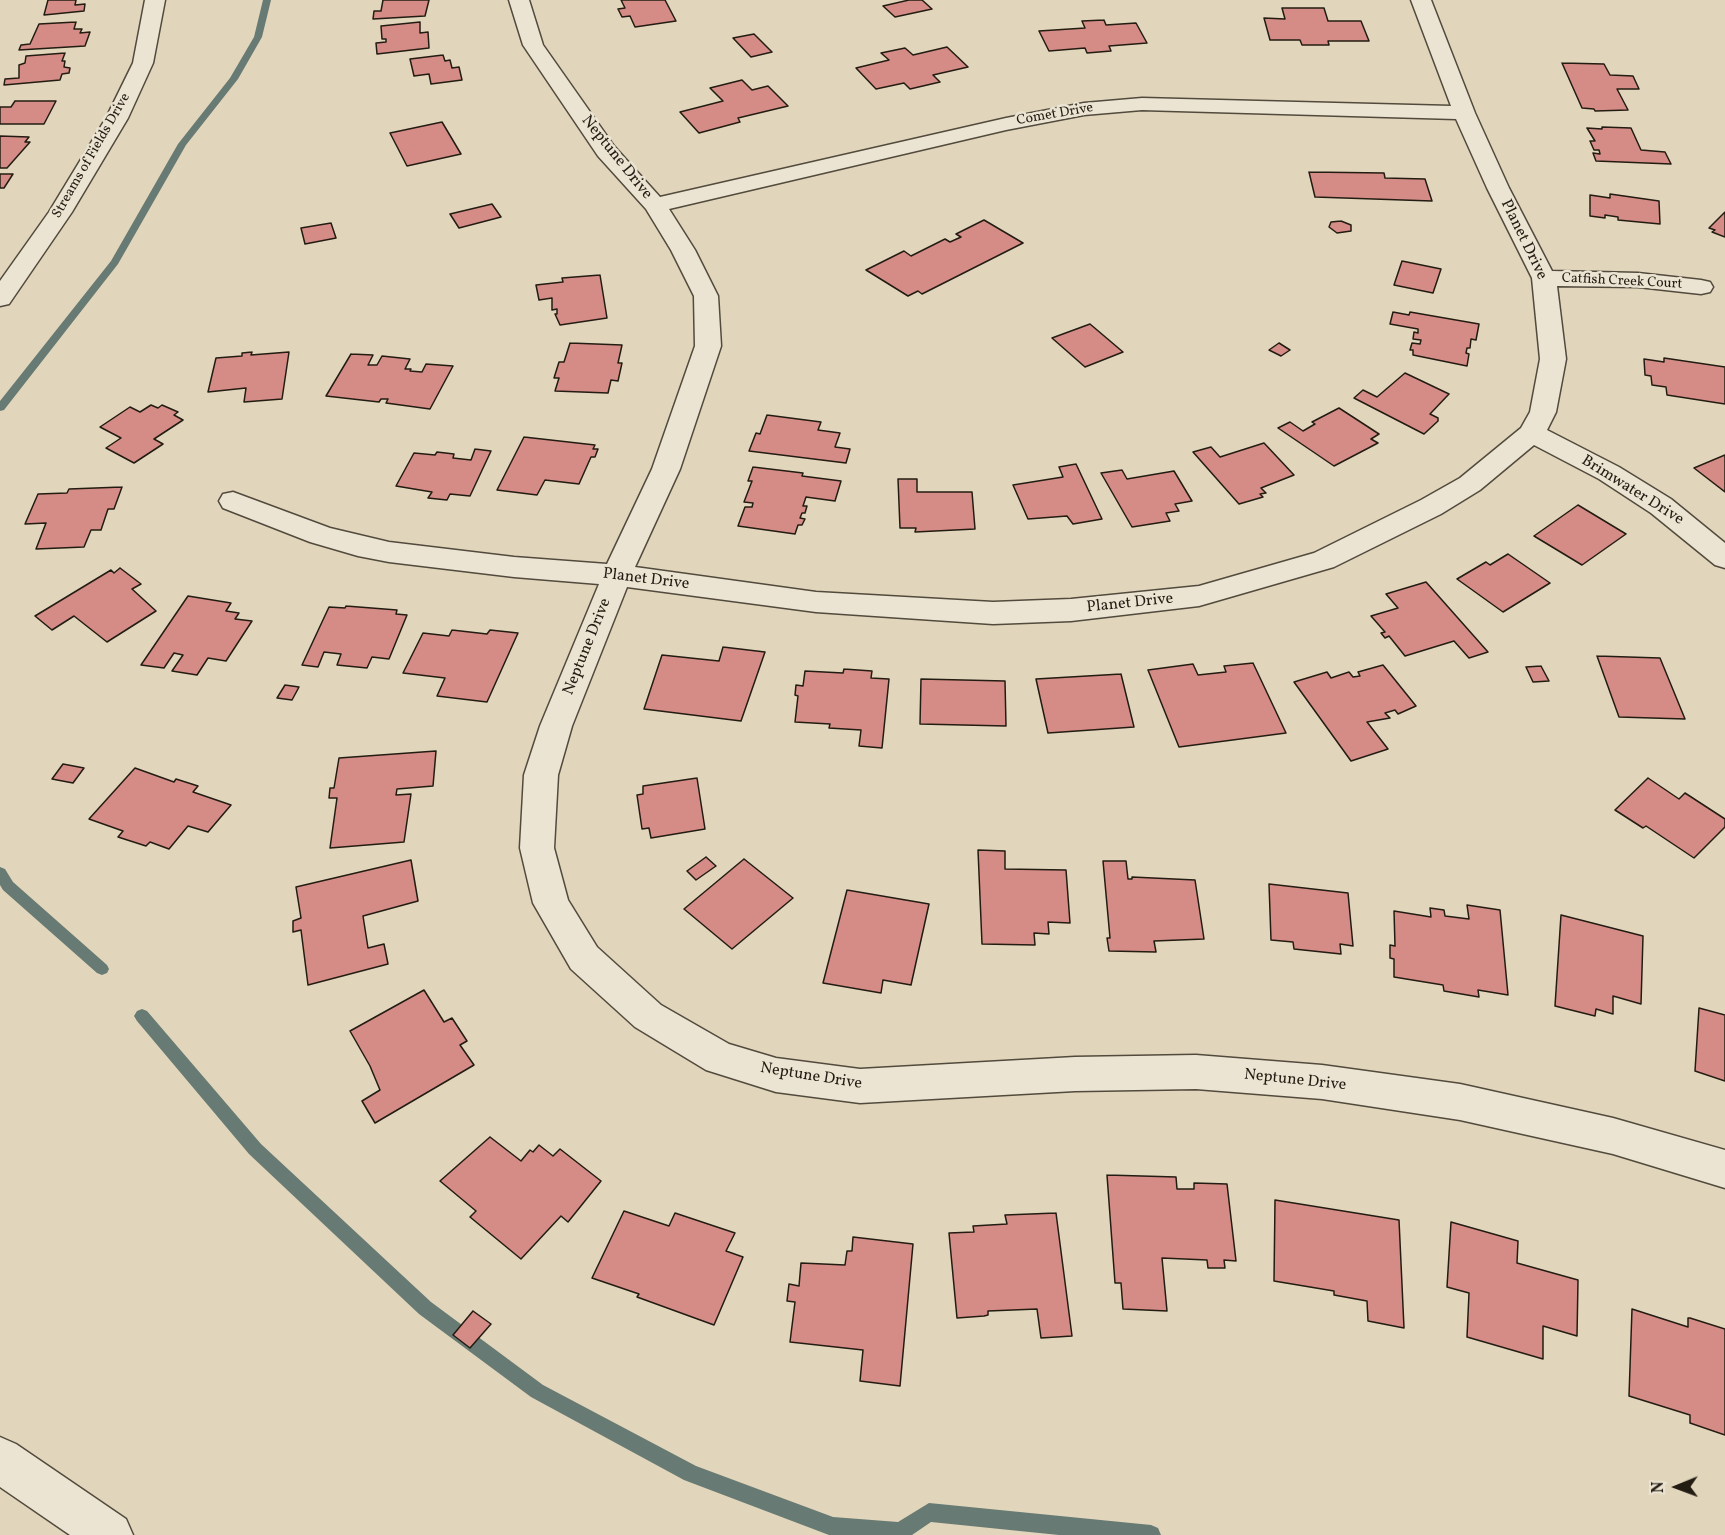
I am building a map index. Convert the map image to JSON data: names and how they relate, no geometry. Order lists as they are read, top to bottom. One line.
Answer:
{"streets":{"street":["Comet Drive","Streams of Fields Drive","Neptune Drive","Planet Drive","Catfish Creek Court","Brimwater Drive"]},"crossings":[["Comet Drive","Neptune Drive"],["Comet Drive","Planet Drive"],["Neptune Drive","Planet Drive"],["Planet Drive","Catfish Creek Court"],["Planet Drive","Brimwater Drive"]],"north":"left"}
